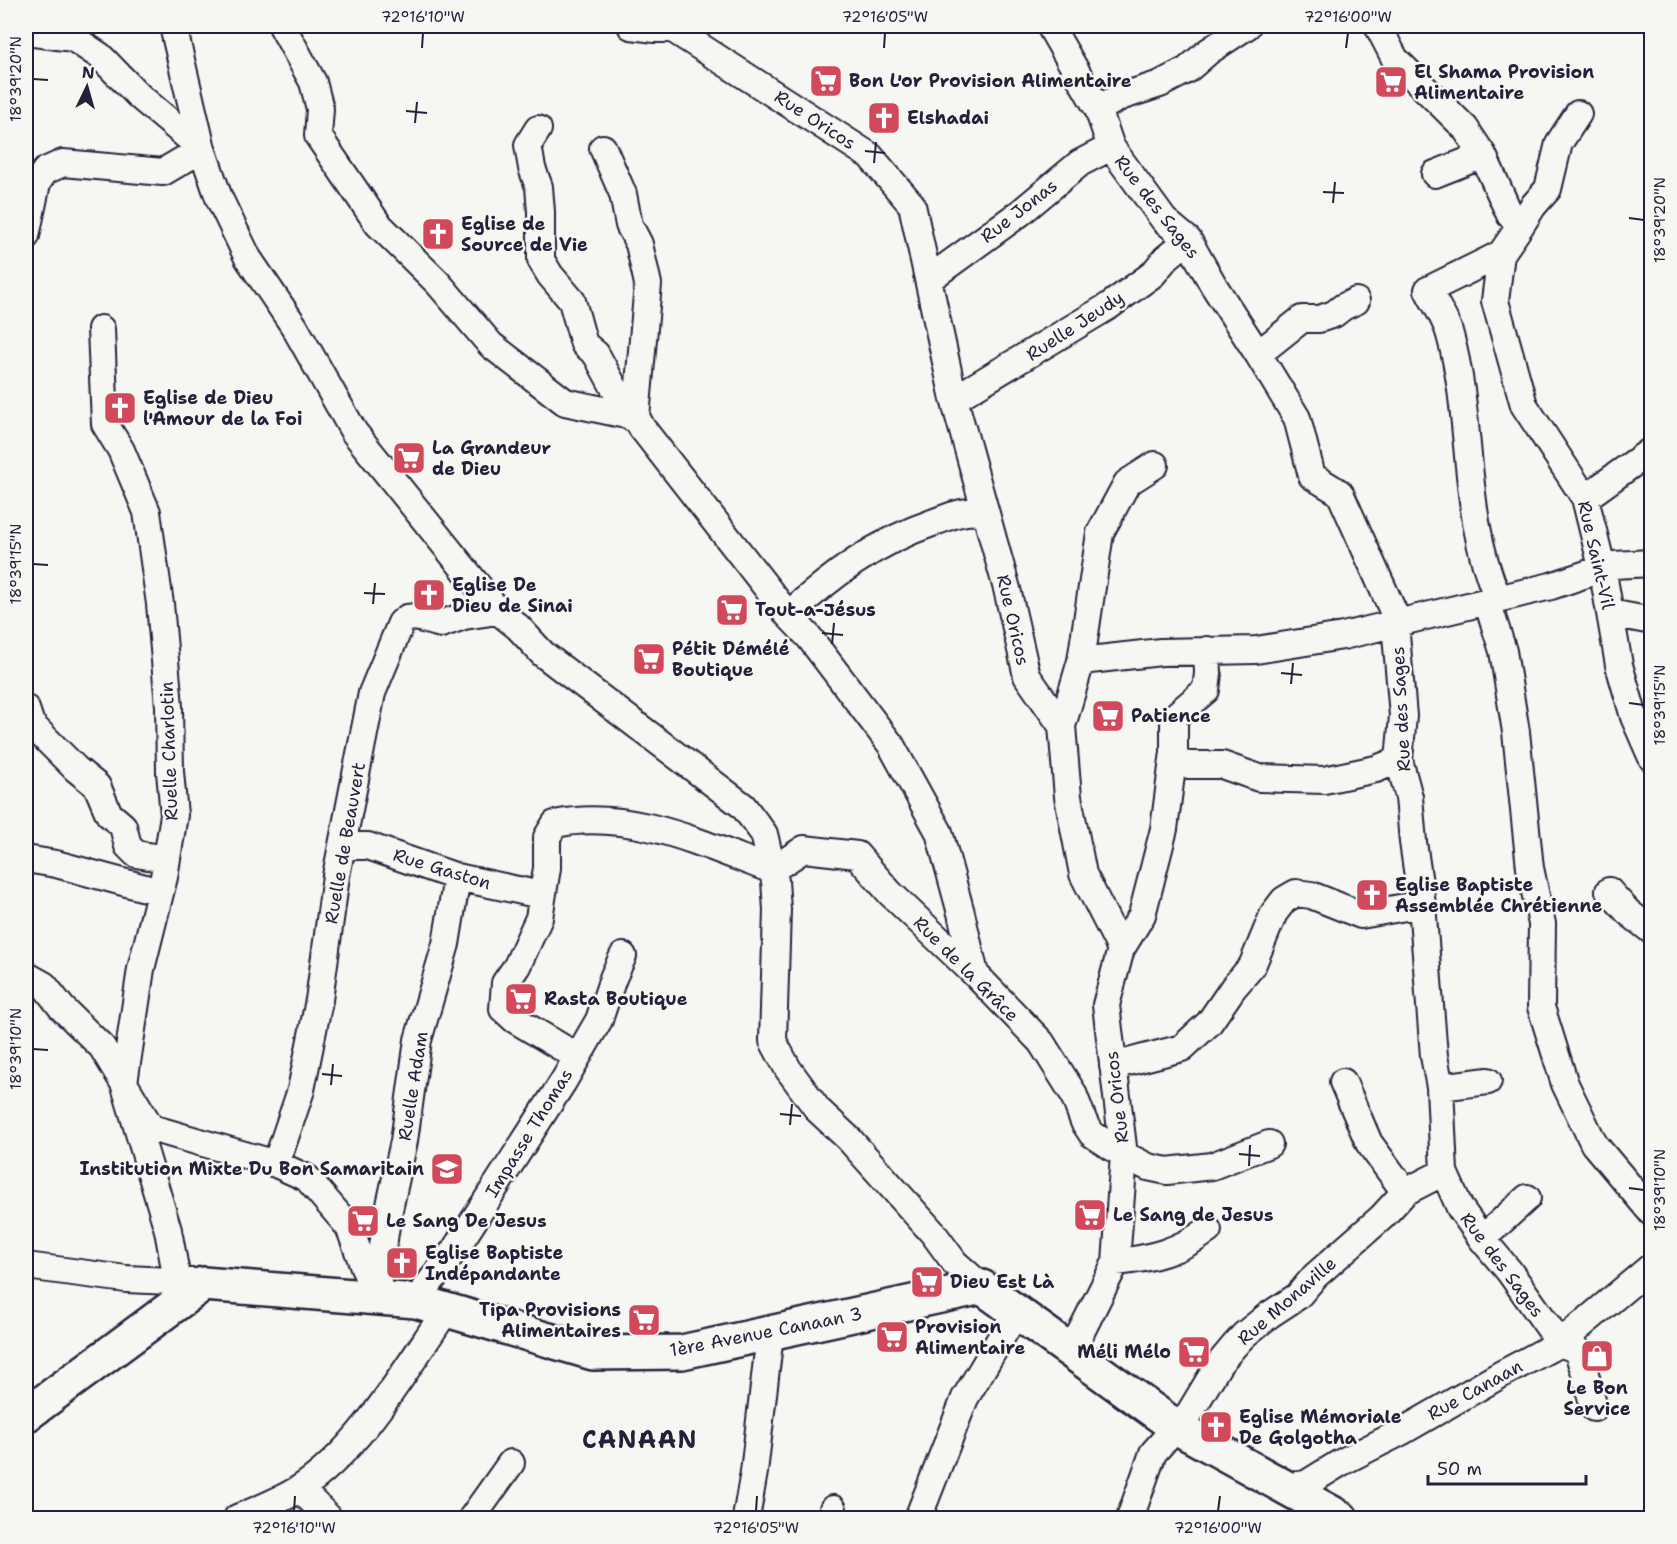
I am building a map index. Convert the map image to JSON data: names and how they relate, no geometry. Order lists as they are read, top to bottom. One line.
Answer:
{"streets":{"main road":["1ère Avenue Canaan 3"],"street":["Rue Oricos","Rue des Sages","Rue Jonas","Ruelle Jeudy","Rue Saint-Vil","Ruelle Charlotin","Ruelle de Beauvert","Rue Gaston","Rue de la Grâce","Ruelle Adam","Impasse Thomas","Rue Monaville","Rue Canaan"]},"crossings":[["Rue Oricos","Rue Jonas"],["Rue Oricos","Ruelle Jeudy"],["Rue Oricos","Rue de la Grâce"],["Rue des Sages","Rue Jonas"],["Rue des Sages","Ruelle Jeudy"],["Rue des Sages","Rue Monaville"],["Rue des Sages","Rue Canaan"],["Ruelle Charlotin","1ère Avenue Canaan 3"],["Ruelle de Beauvert","Rue Gaston"],["Rue Gaston","Ruelle Adam"],["Ruelle Adam","1ère Avenue Canaan 3"],["Impasse Thomas","1ère Avenue Canaan 3"]],"districts":["CANAAN"],"places":{"supermarket":["Bon L'or Provision Alimentaire","El Shama Provision Alimentaire","La Grandeur de Dieu","Tout-a-Jésus","Pétit Démélé Boutique","Patience","Rasta Boutique","Le Sang de Jesus","Le Sang De Jesus","Dieu Est Là","Tipa Provisions Alimentaires","Provision Alimentaire","Méli Mélo"],"church":["Elshadai","Eglise de Source de Vie","Eglise de Dieu l'Amour de la Foi","Eglise De Dieu de Sinai","Eglise Baptiste Assemblée Chrétienne","Eglise Baptiste Indépandante","Eglise Mémoriale De Golgotha"],"school or university":["Institution Mixte Du Bon Samaritain"],"shop":["Le Bon Service"]},"scale_bar":"50 m","north":"top","coordinates":["72°16'10\"W","72°16'05\"W","72°16'00\"W","18°39'20\"N","18°39'15\"N","18°39'10\"N"]}
